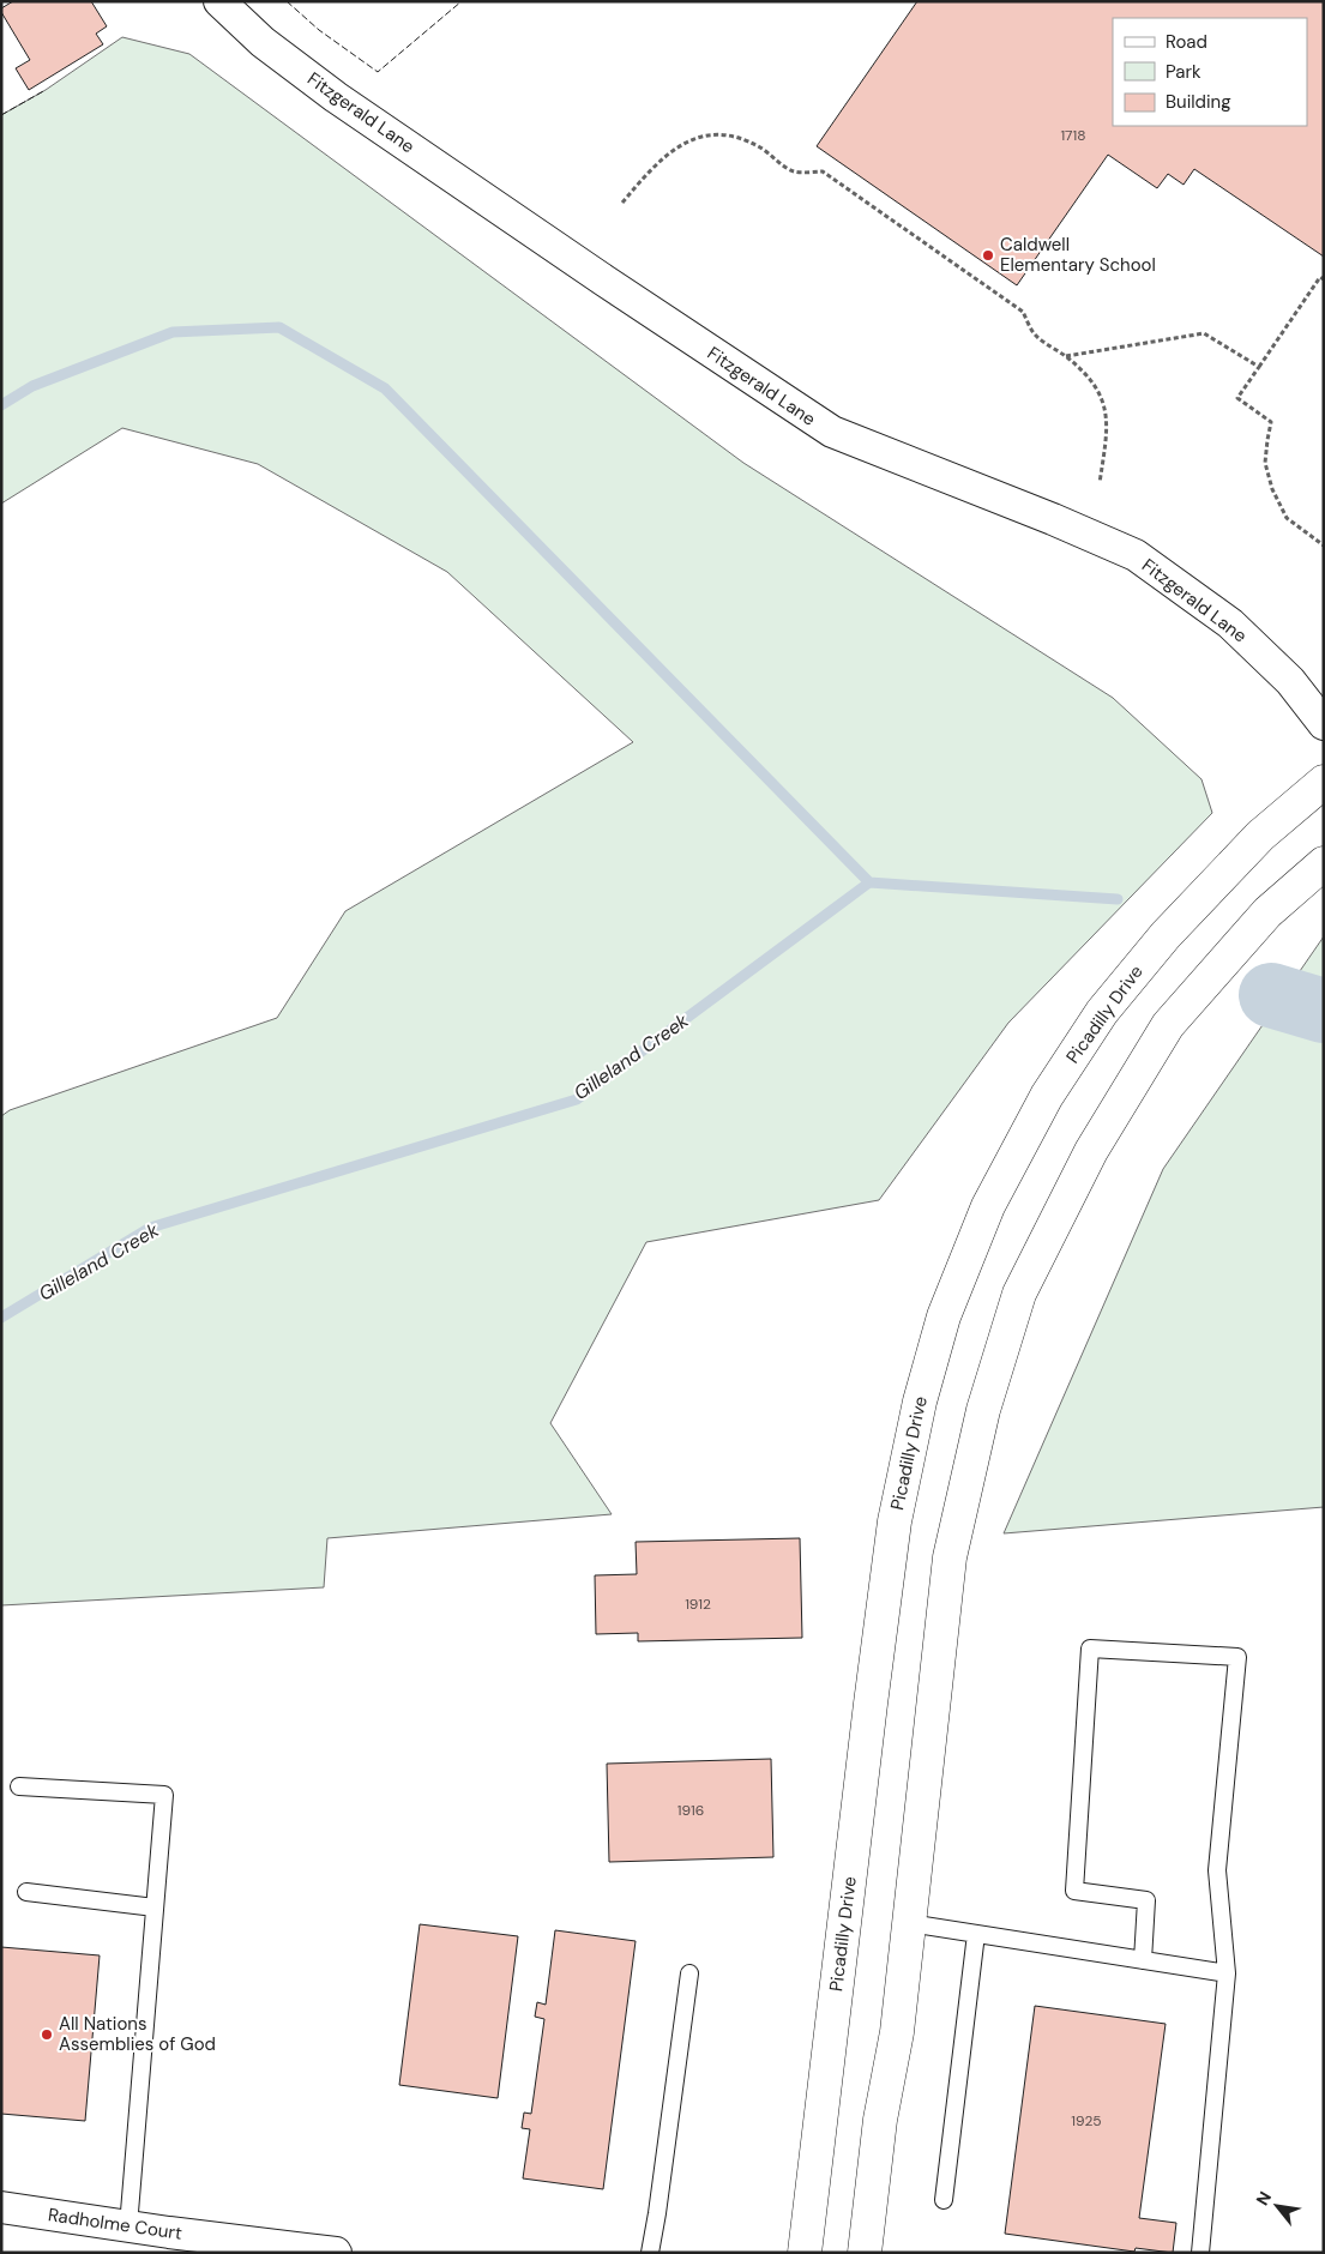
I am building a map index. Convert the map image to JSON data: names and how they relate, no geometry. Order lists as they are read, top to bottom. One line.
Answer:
{"streets":{"street":["Fitzgerald Lane","Picadilly Drive","Radholme Court"]},"water":["Gilleland Creek"],"places":["Caldwell Elementary School","All Nations Assemblies of God"],"house_numbers":["1718","1912","1916","1925"],"legend":["Road","Park","Building"],"north":"top left"}
